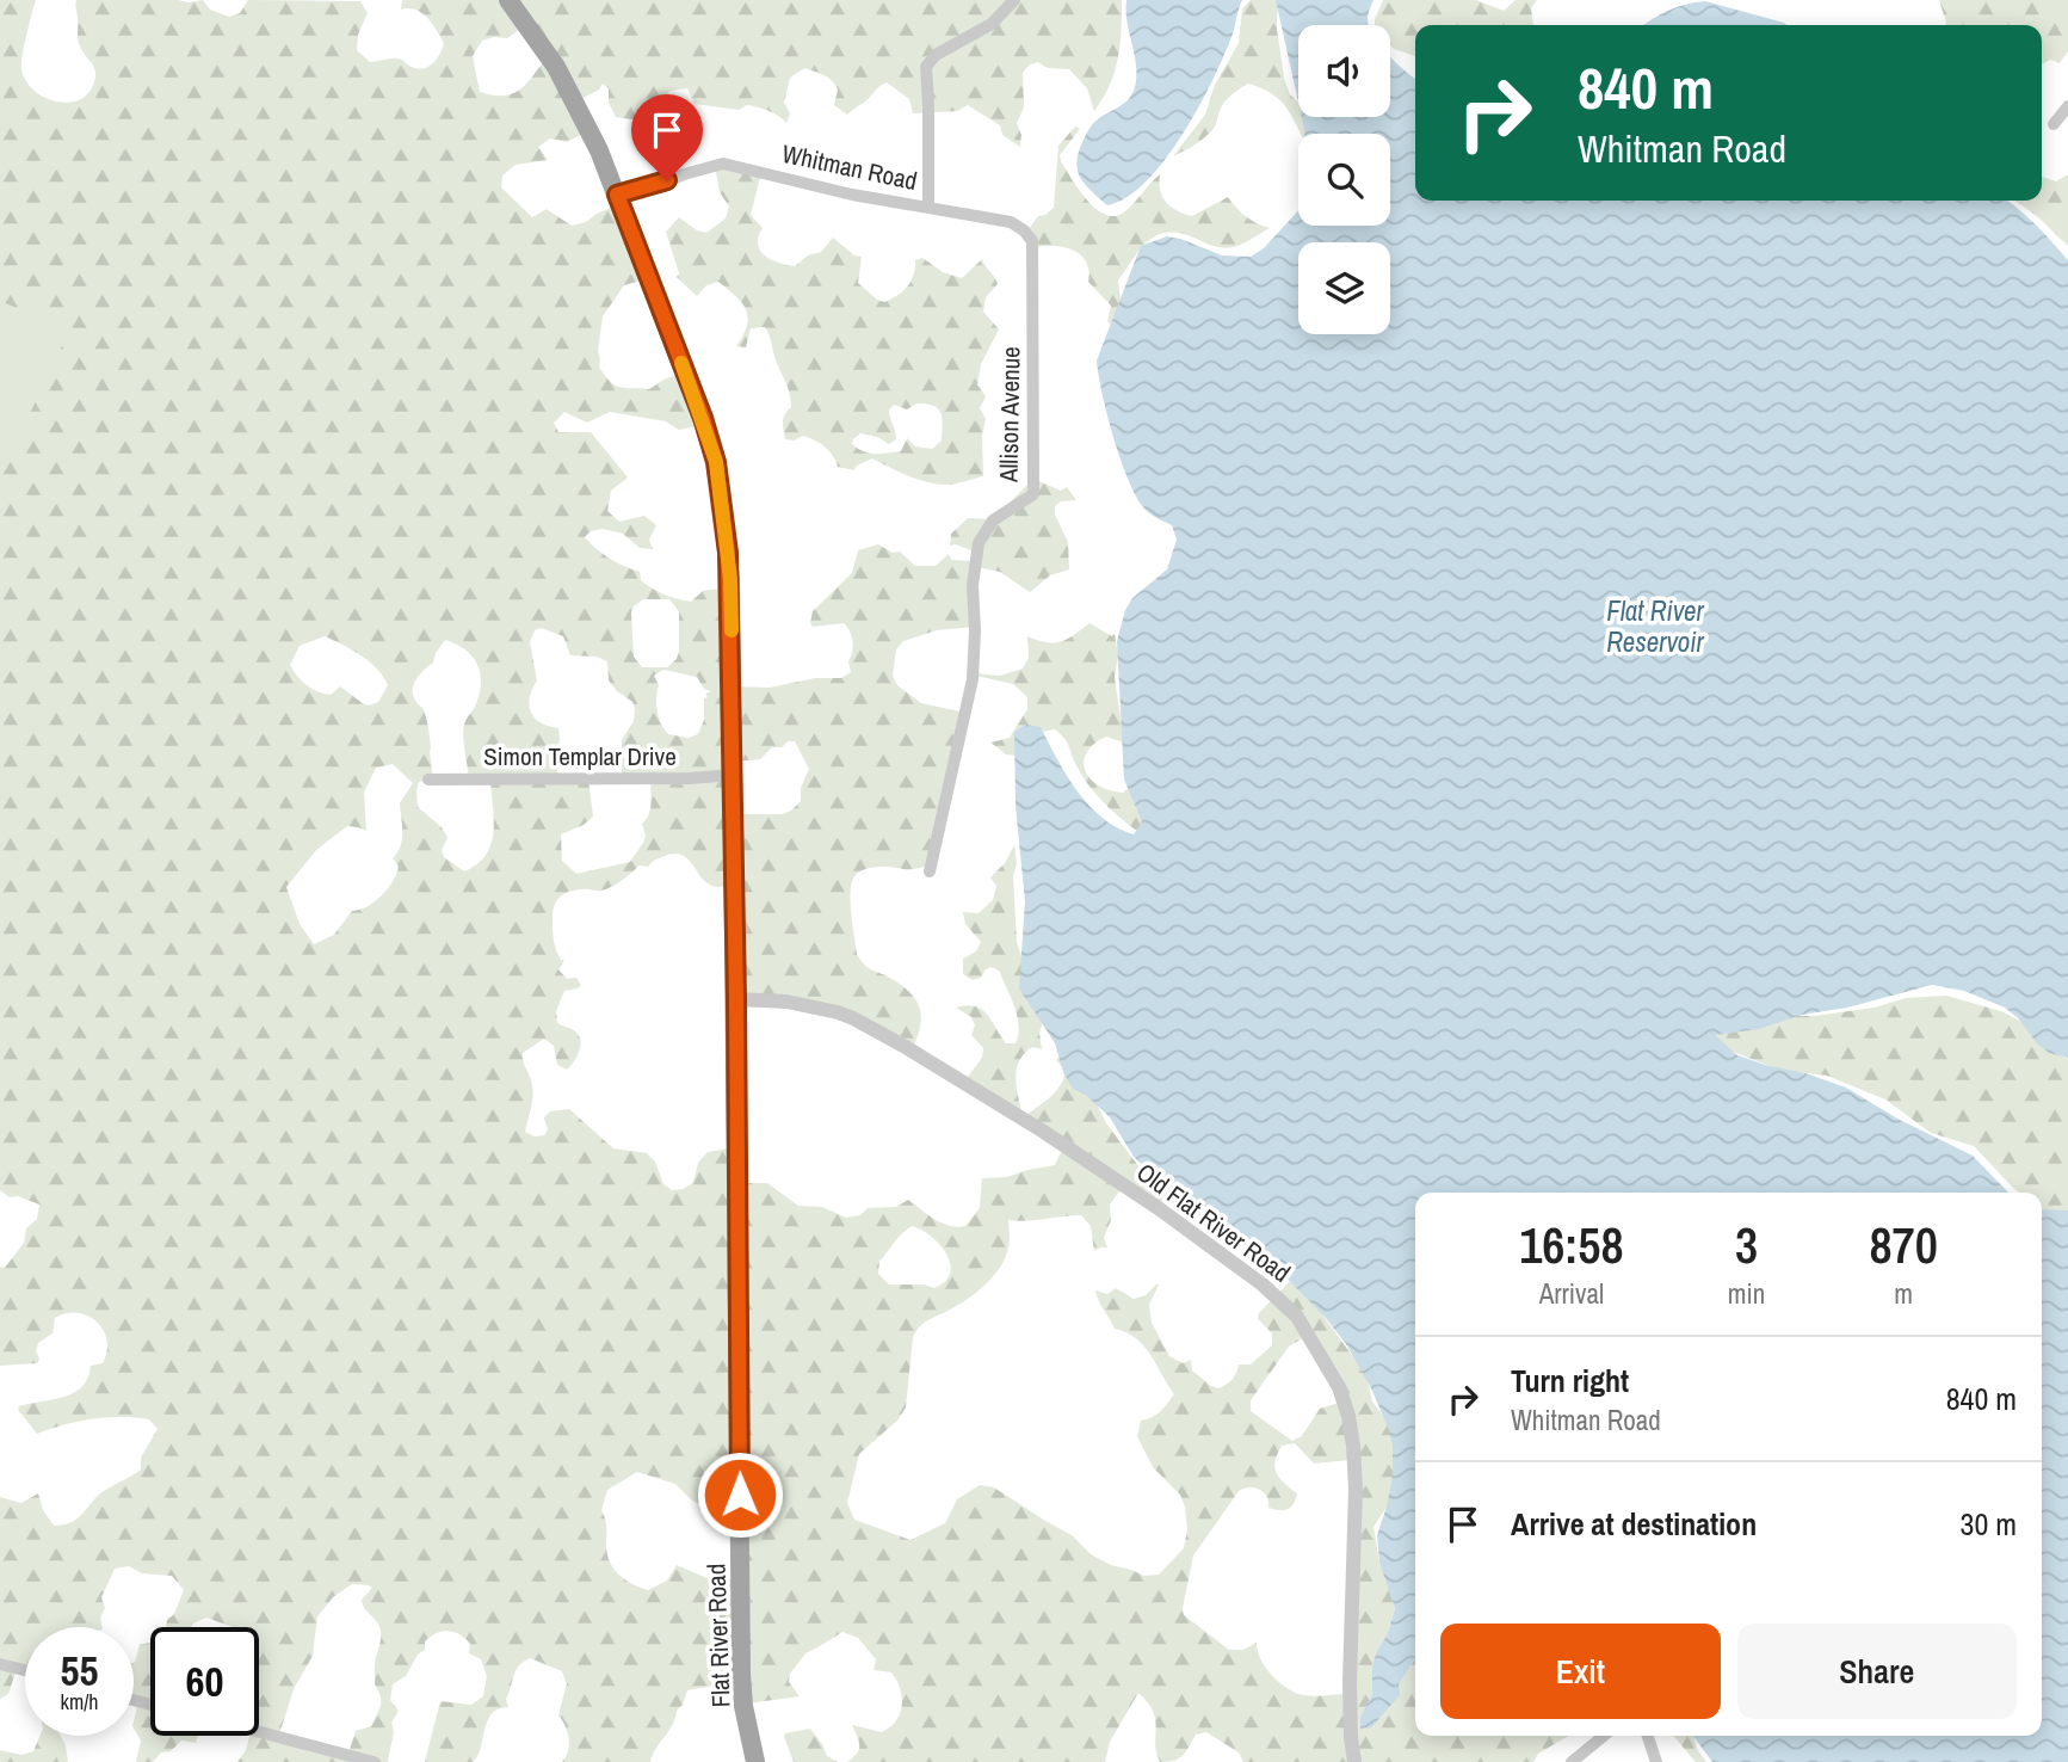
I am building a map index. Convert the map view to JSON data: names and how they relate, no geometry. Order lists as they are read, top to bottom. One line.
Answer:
{"streets":{"main road":["Flat River Road"],"street":["Whitman Road","Allison Avenue","Simon Templar Drive","Old Flat River Road"]},"crossings":[["Whitman Road","Allison Avenue"],["Whitman Road","Flat River Road"],["Simon Templar Drive","Flat River Road"],["Old Flat River Road","Flat River Road"]],"water":["Flat River Reservoir"],"page":{"turn":["840 m","Whitman Road"],"eta":["16:58","Arrival","3","min","870","m"],"list":[{"name":"Turn right","note":"Whitman Road","value":"840 m"},{"name":"Arrive at destination","value":"30 m"}],"buttons":["Exit","Share"],"speed":"55 km/h","limit":"60"}}
